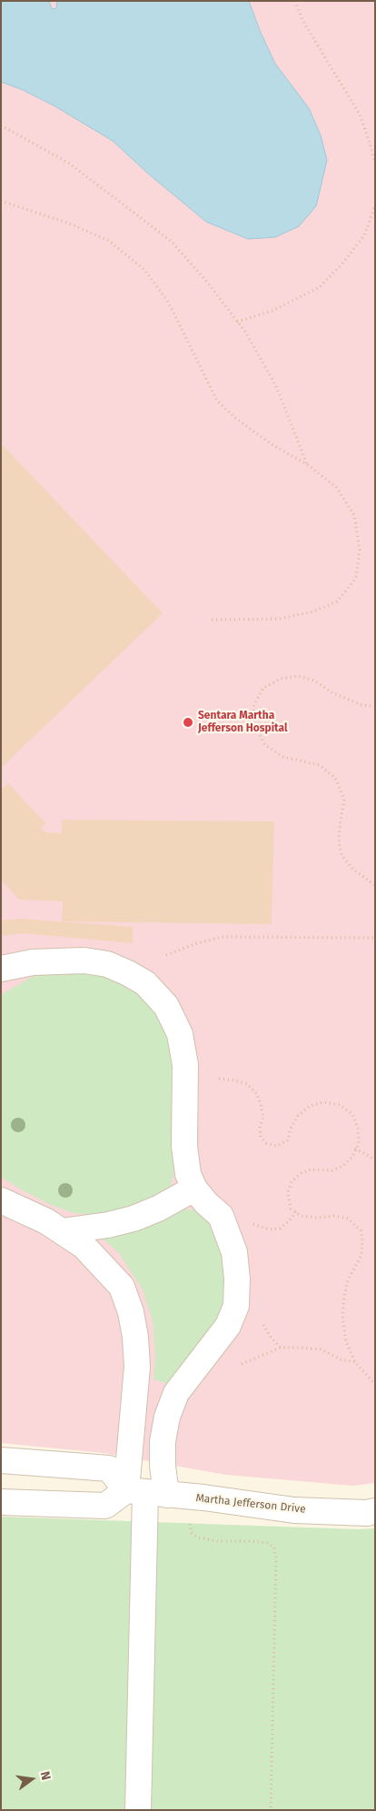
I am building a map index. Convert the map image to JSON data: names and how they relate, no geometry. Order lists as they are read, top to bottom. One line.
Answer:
{"streets":{"street":["Martha Jefferson Drive"]},"places":["Sentara Martha Jefferson Hospital"],"north":"right"}
